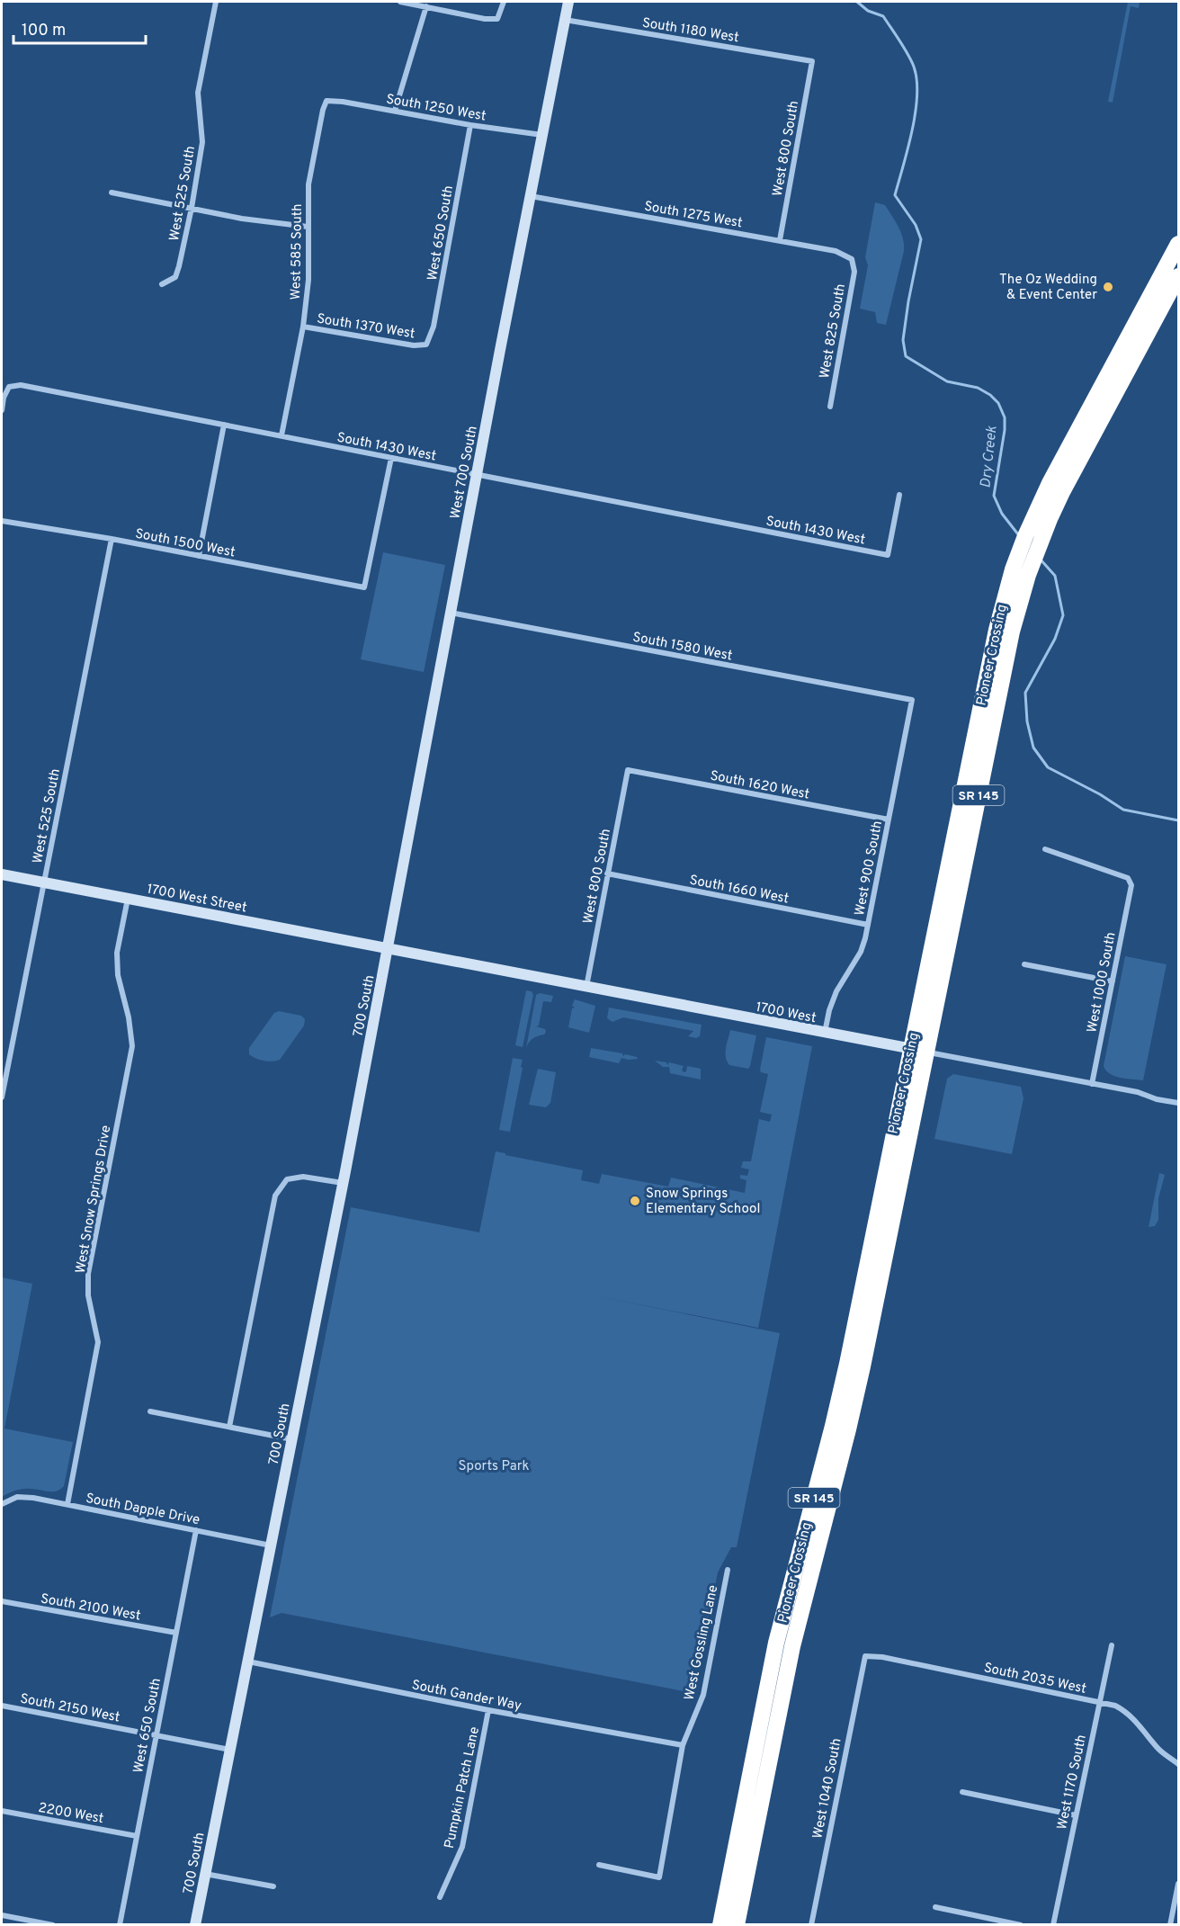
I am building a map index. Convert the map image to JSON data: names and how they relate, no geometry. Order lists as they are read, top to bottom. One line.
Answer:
{"streets":{"highway":["Pioneer Crossing","SR 145"],"street":["South 1180 West","South 1250 West","West 800 South","West 525 South","South 1275 West","West 650 South","West 585 South","South 1370 West","West 825 South","South 1430 West","West 700 South","South 1500 West","South 1580 West","South 1620 West","West 900 South","South 1660 West","1700 West Street","West 1000 South","700 South","1700 West","West Snow Springs Drive","South Dapple Drive","South 2100 West","West Gossling Lane","South 2035 West","South Gander Way","South 2150 West","West 1170 South","Pumpkin Patch Lane","West 1040 South","2200 West"]},"crossings":[["South 1180 West","West 800 South"],["South 1180 West","West 700 South"],["South 1250 West","West 650 South"],["South 1250 West","West 585 South"],["South 1250 West","West 700 South"],["West 800 South","South 1275 West"],["West 800 South","South 1620 West"],["West 800 South","South 1660 West"],["West 800 South","1700 West"],["West 525 South","South 1500 West"],["West 525 South","1700 West Street"],["South 1275 West","West 825 South"],["South 1275 West","West 700 South"],["West 650 South","South 1370 West"],["West 650 South","South Dapple Drive"],["West 650 South","South 2100 West"],["West 650 South","South 2150 West"],["West 650 South","2200 West"],["West 585 South","South 1370 West"],["West 585 South","South 1430 West"],["South 1430 West","West 700 South"],["South 1430 West","South 1500 West"],["West 700 South","South 1580 West"],["West 700 South","1700 West Street"],["West 700 South","700 South"],["West 700 South","1700 West"],["South 1580 West","West 900 South"],["Pioneer Crossing","1700 West"],["South 1620 West","West 900 South"],["West 900 South","South 1660 West"],["West 900 South","1700 West"],["1700 West Street","700 South"],["1700 West Street","1700 West"],["1700 West Street","West Snow Springs Drive"],["West 1000 South","1700 West"],["700 South","1700 West"],["700 South","South Dapple Drive"],["700 South","South Gander Way"],["700 South","South 2150 West"],["West Snow Springs Drive","South Dapple Drive"],["West Gossling Lane","South Gander Way"],["South 2035 West","West 1170 South"],["South 2035 West","West 1040 South"],["South Gander Way","Pumpkin Patch Lane"]],"water":["Dry Creek"],"parks":["Sports Park"],"places":["The Oz Wedding & Event Center","Snow Springs Elementary School"],"scale_bar":"100 m"}
